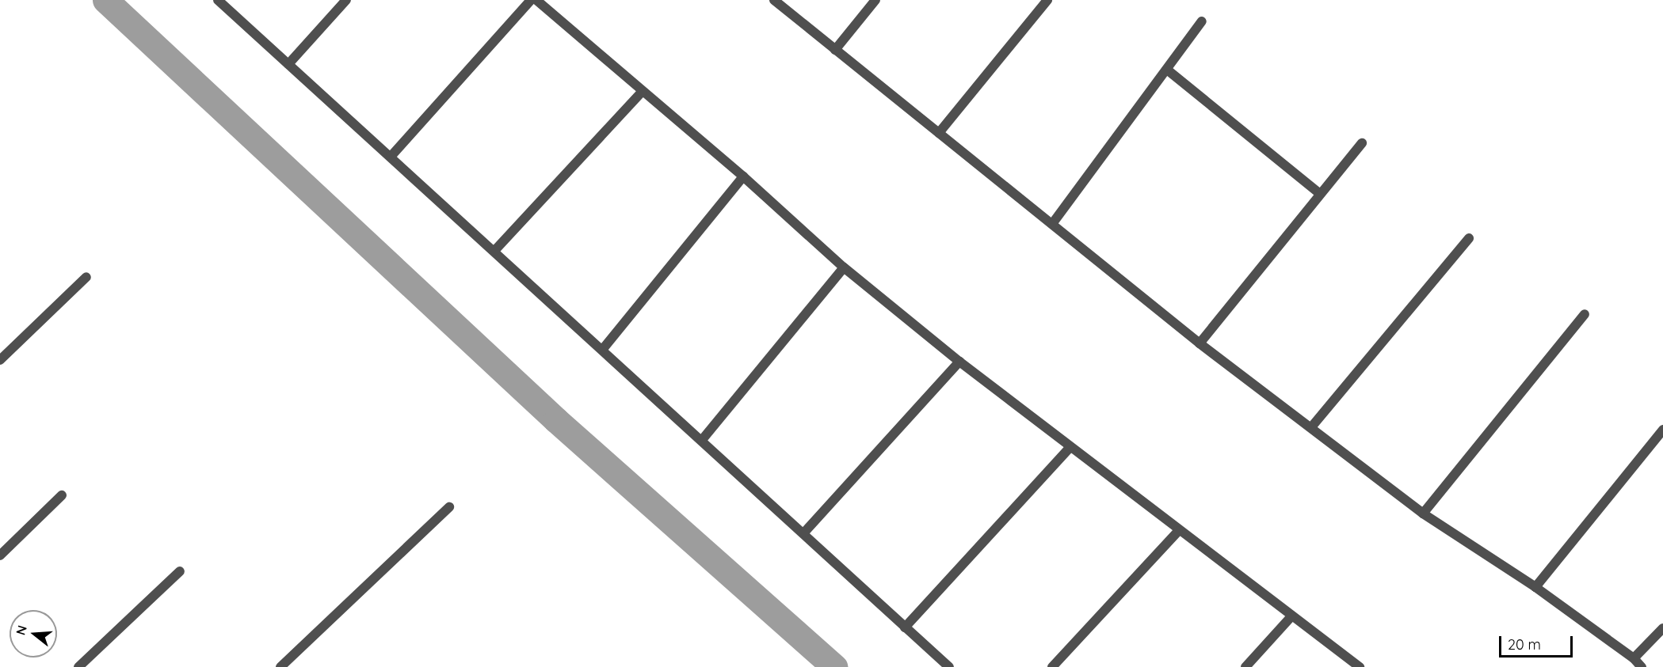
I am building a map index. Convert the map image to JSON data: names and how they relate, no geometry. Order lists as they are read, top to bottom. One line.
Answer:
{"scale_bar":"20 m","north":"left"}
